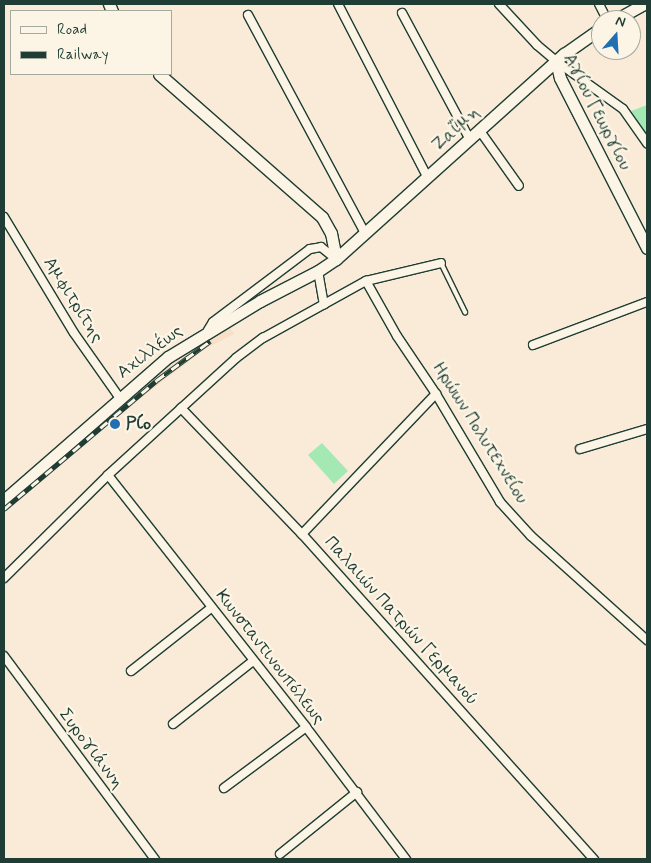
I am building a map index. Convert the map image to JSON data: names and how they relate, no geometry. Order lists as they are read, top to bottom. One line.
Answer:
{"streets":{"street":["Αγίου Γεωργίου","Ζαΐμη","Αμφιτρίτης","Αχιλλέως","Ηρώων Πολυτεχνείου","Παλαιών Πατρών Γερμανού","Κωνσταντινουπόλεως","Συρογιάννη"]},"crossings":[["Αγίου Γεωργίου","Ζαΐμη"],["Ζαΐμη","Αχιλλέως"],["Αμφιτρίτης","Αχιλλέως"]],"places":["Ρίο"],"legend":["Road","Railway"],"north":"top"}
